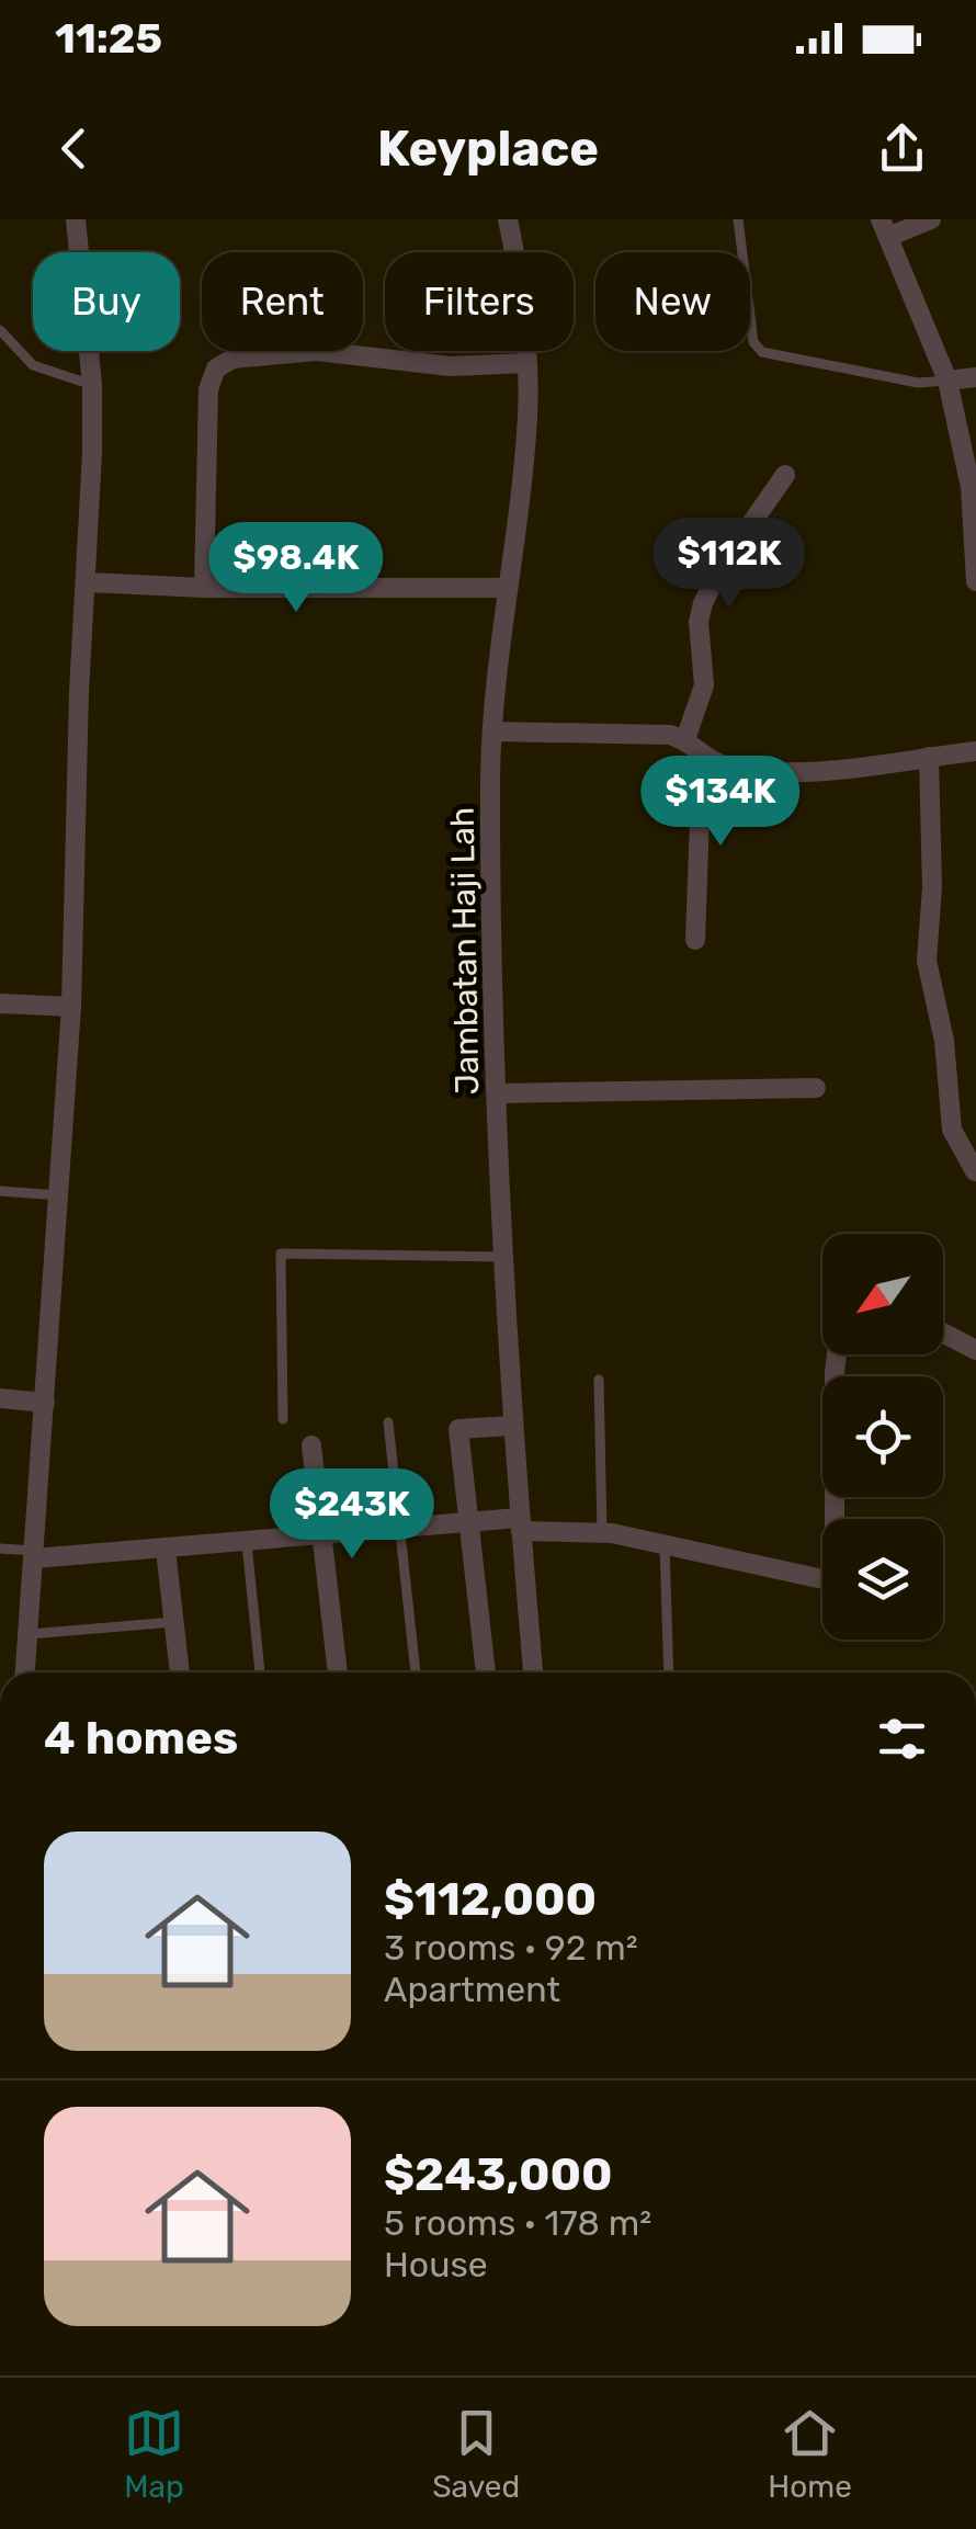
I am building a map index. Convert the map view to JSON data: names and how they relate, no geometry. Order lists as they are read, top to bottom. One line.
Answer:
{"streets":{"street":["Jambatan Haji Lah"]},"north":"bottom left","page":{"status":"11:25","header":"Keyplace","chip":["Buy","Rent","Filters","New"],"price":["$112K","$98.4K","$134K","$243K"],"heading":"4 homes","list":[{"name":"$112,000","note":"3 rooms · 92 m² · Apartment"},{"name":"$243,000","note":"5 rooms · 178 m² · House"}],"tabs":["Map","Saved","Home"]}}
